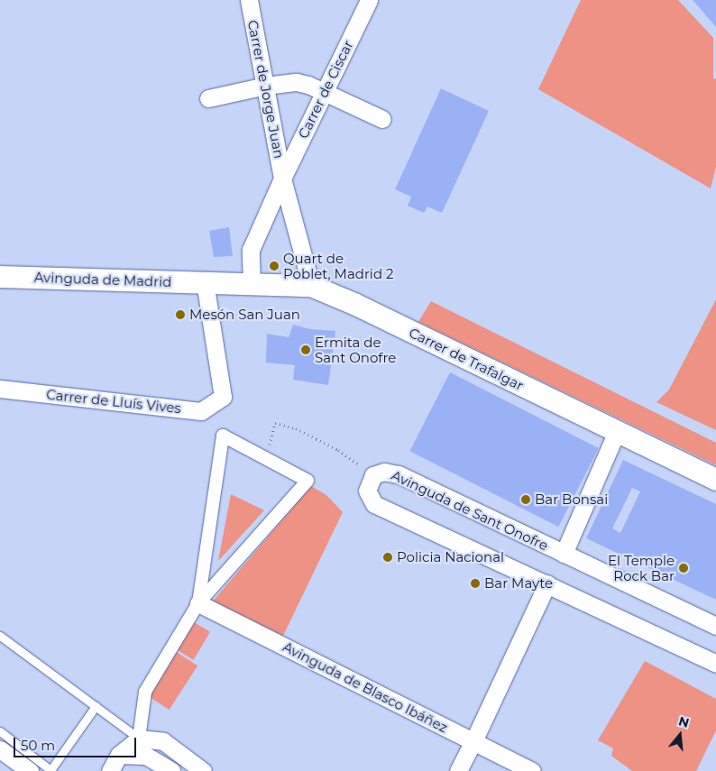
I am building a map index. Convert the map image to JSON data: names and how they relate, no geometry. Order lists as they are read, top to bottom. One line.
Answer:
{"streets":{"street":["Carrer de Jorge Juan","Carrer de Ciscar","Avinguda de Madrid","Carrer de Trafalgar","Carrer de Lluís Vives","Avinguda de Sant Onofre","Avinguda de Blasco Ibáñez"]},"crossings":[["Carrer de Jorge Juan","Carrer de Ciscar"],["Carrer de Jorge Juan","Carrer de Trafalgar"],["Carrer de Ciscar","Carrer de Trafalgar"],["Avinguda de Madrid","Carrer de Trafalgar"],["Avinguda de Madrid","Carrer de Lluís Vives"],["Carrer de Trafalgar","Carrer de Lluís Vives"]],"places":["Quart de Poblet, Madrid 2","Mesón San Juan","Ermita de Sant Onofre","Bar Bonsai","Policia Nacional","El Temple Rock Bar","Bar Mayte"],"scale_bar":"50 m","north":"top"}
